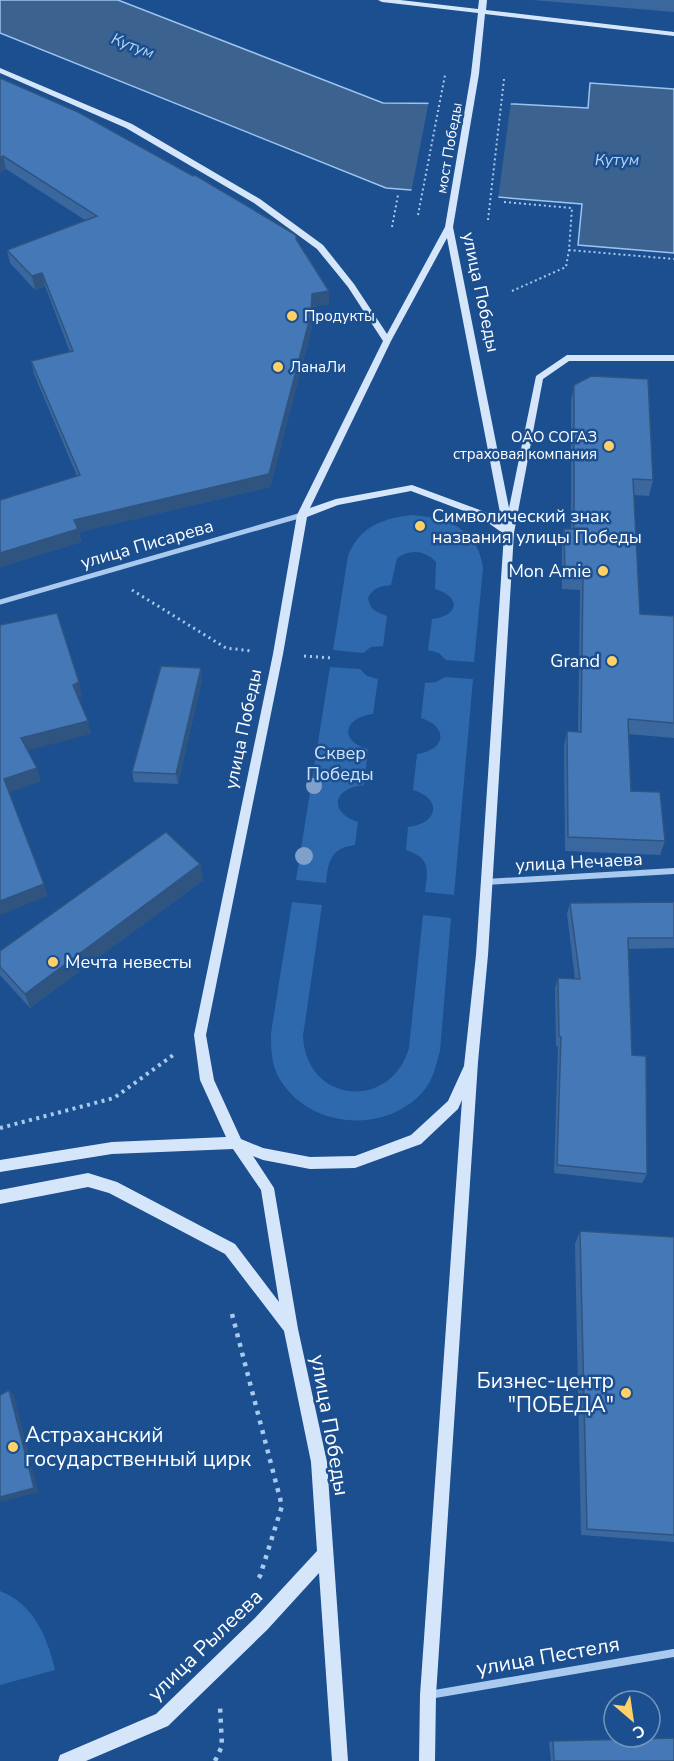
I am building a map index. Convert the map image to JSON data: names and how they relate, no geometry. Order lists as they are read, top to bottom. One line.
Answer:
{"streets":{"main road":["мост Победы","улица Победы","улица Рылеева"],"street":["улица Писарева","улица Нечаева","улица Пестеля"]},"crossings":[["мост Победы","улица Победы"],["улица Победы","улица Писарева"],["улица Победы","улица Нечаева"],["улица Победы","улица Рылеева"]],"water":["Кутум"],"parks":["Сквер Победы"],"places":["Продукты","ЛанаЛи","ОАО СОГАЗ страховая компания","Символический знак названия улицы Победы","Mon Amie","Grand","Мечта невесты","Бизнес-центр \"ПОБЕДА\"","Астраханский государственный цирк"],"north":"bottom right"}
